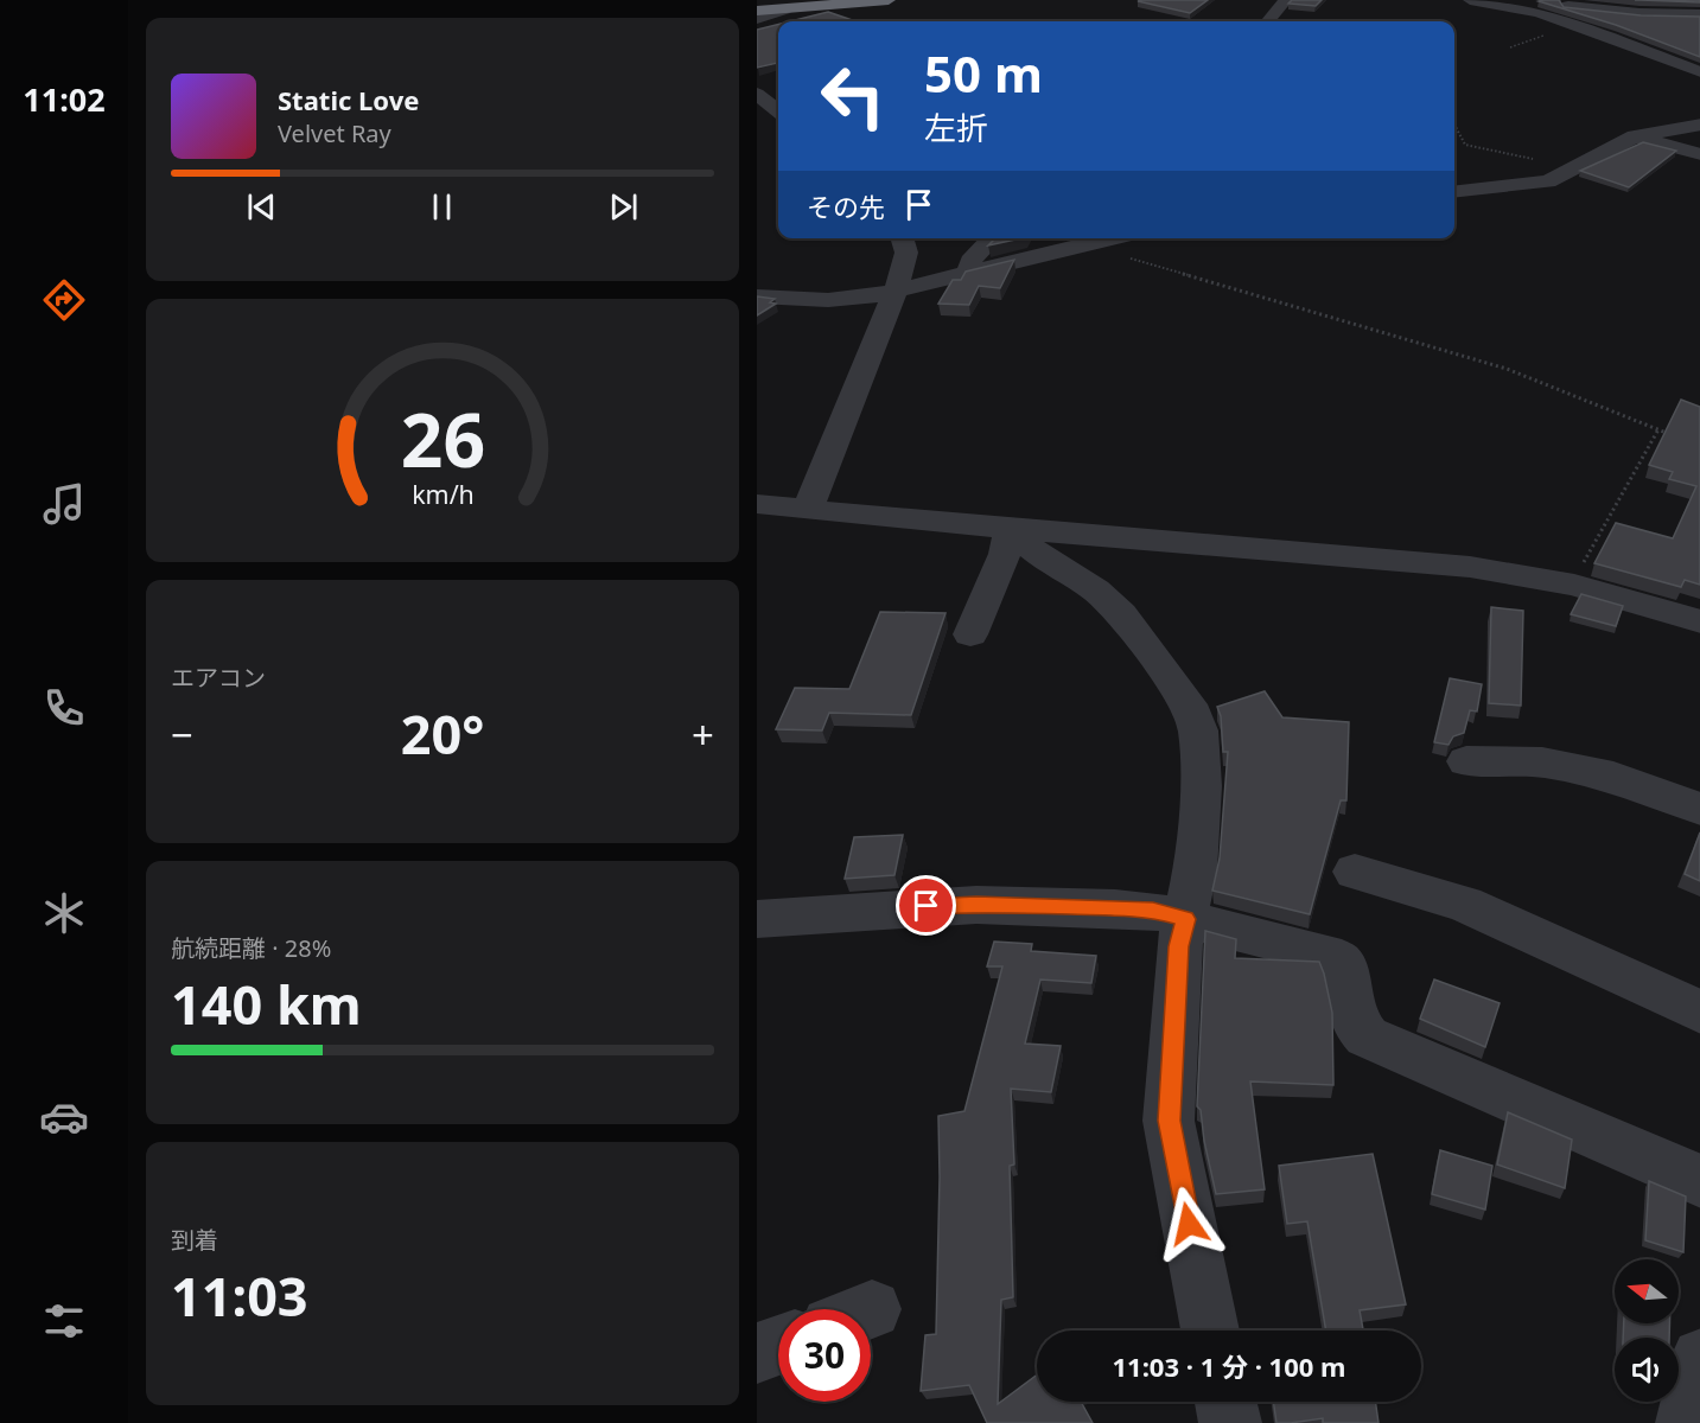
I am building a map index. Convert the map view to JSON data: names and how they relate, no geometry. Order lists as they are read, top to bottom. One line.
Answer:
{"north":"left","page":{"tabs":"11:02","turn":["50 m","左折"],"song":["Static Love","Velvet Ray"],"then":"その先","tile":["エアコン",["航続距離 · 28%","140 km"],["到着","11:03"]],"heat":["−","20°","+"],"limit":"30","trip":"11:03 · 1 分 · 100 m","gauge":["26","km/h"]}}
